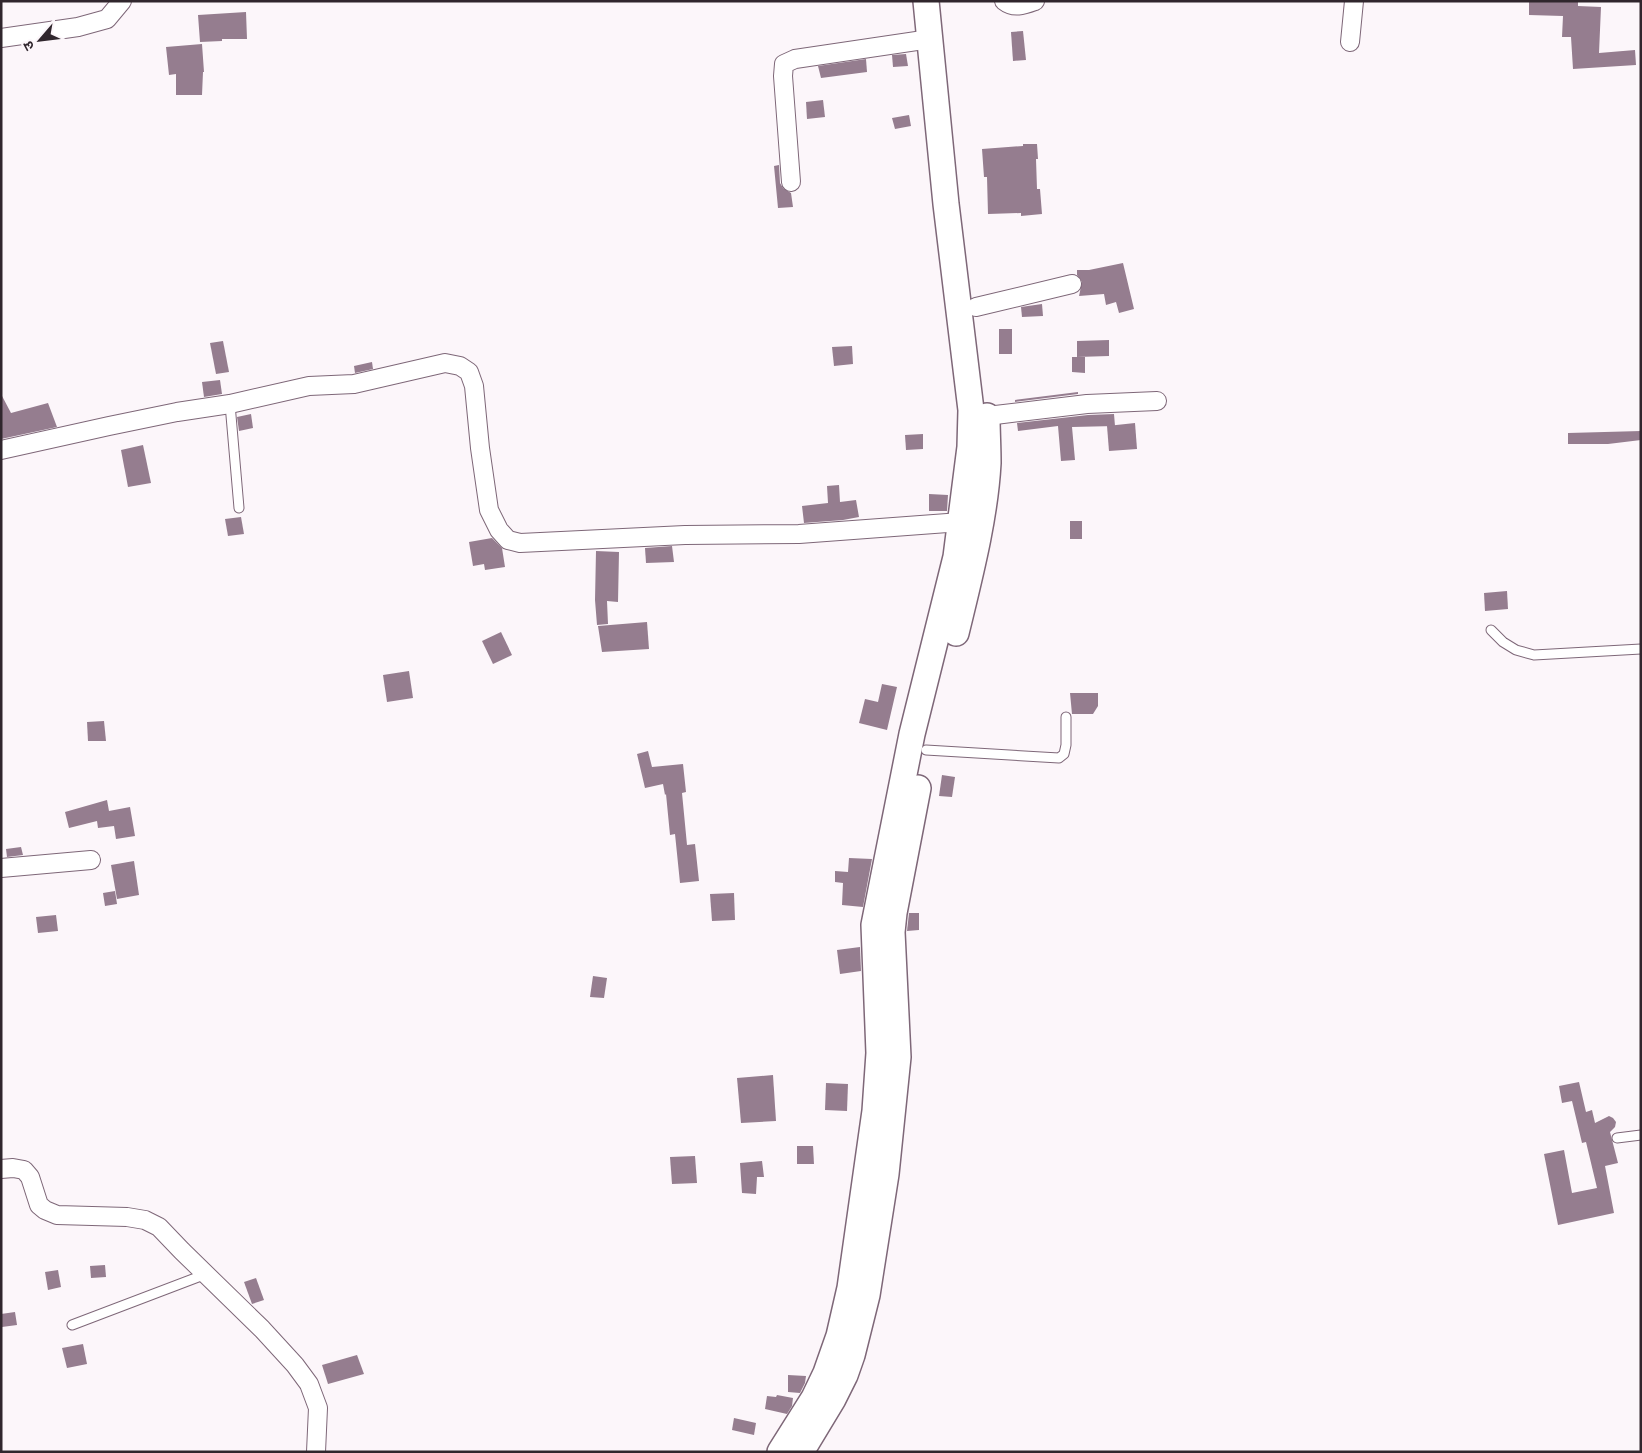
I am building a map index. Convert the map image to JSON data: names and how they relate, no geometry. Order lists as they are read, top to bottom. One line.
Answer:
{"north":"bottom left"}
